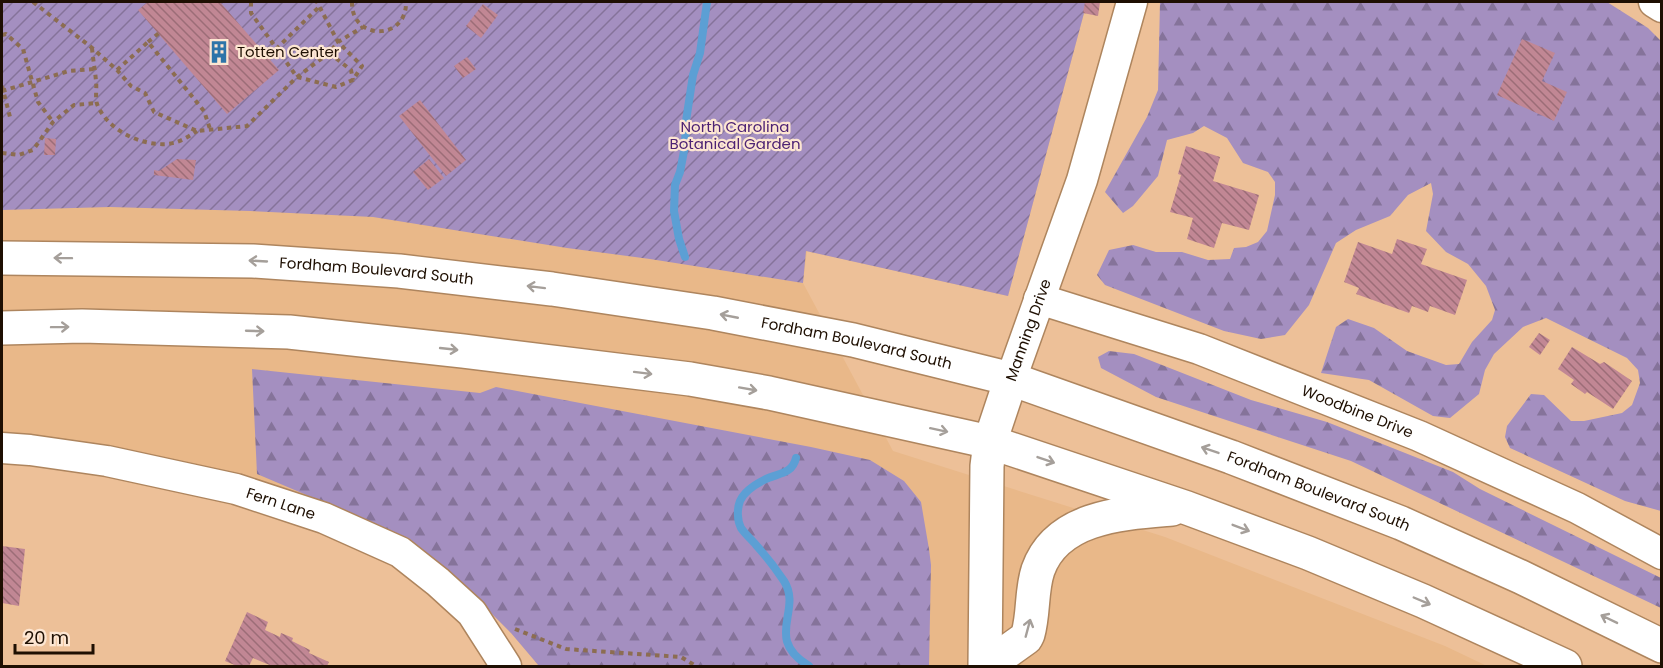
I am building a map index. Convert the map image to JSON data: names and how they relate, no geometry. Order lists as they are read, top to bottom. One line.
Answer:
{"streets":{"main road":["Fordham Boulevard South","Manning Drive"],"street":["Woodbine Drive","Fern Lane"]},"crossings":[["Fordham Boulevard South","Manning Drive"],["Manning Drive","Woodbine Drive"]],"parks":["North Carolina Botanical Garden"],"places":{"building":["Totten Center"]},"scale_bar":"20 m"}
